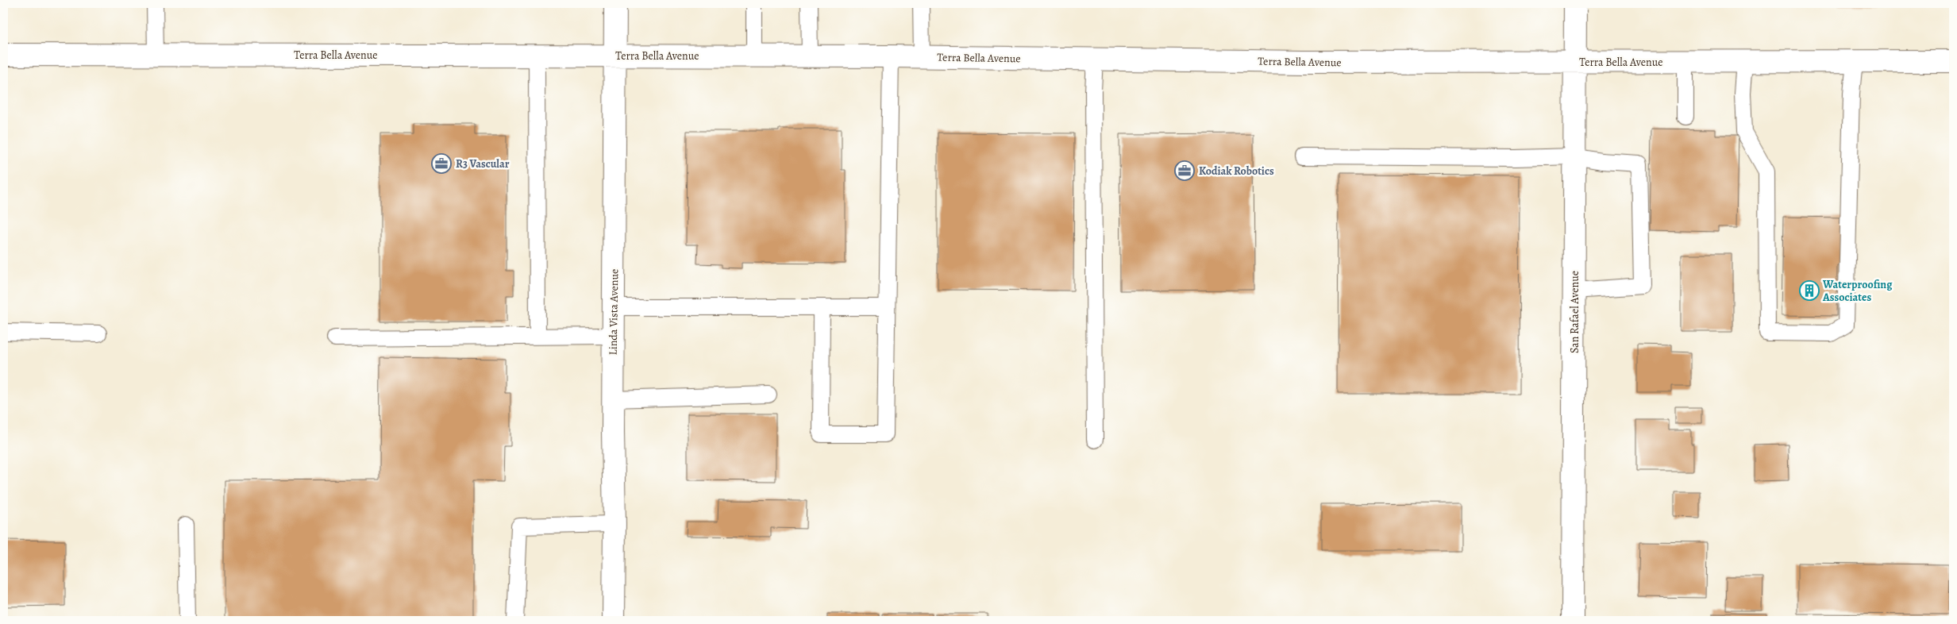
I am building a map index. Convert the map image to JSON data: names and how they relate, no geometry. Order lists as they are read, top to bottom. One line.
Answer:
{"streets":{"street":["Terra Bella Avenue","Linda Vista Avenue","San Rafael Avenue"]},"crossings":[["Terra Bella Avenue","Linda Vista Avenue"],["Terra Bella Avenue","San Rafael Avenue"]],"places":{"office":["R3 Vascular","Kodiak Robotics"],"building":["Waterproofing Associates"]}}
